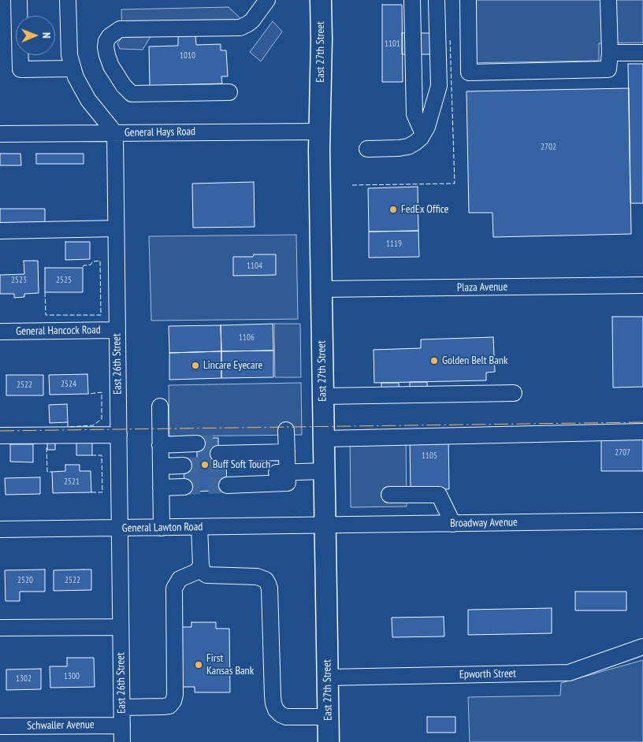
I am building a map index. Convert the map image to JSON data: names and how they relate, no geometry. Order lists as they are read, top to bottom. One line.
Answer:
{"streets":{"main road":["East 27th Street"],"street":["General Hays Road","Plaza Avenue","General Hancock Road","East 26th Street","Broadway Avenue","General Lawton Road","Epworth Street","Schwaller Avenue"]},"crossings":[["East 27th Street","General Hays Road"],["East 27th Street","Plaza Avenue"],["East 27th Street","Broadway Avenue"],["East 27th Street","General Lawton Road"],["East 27th Street","Epworth Street"],["General Hays Road","East 26th Street"],["General Hancock Road","East 26th Street"],["East 26th Street","General Lawton Road"],["East 26th Street","Schwaller Avenue"],["Broadway Avenue","General Lawton Road"]],"places":["FedEx Office","Golden Belt Bank","Lincare Eyecare","Buff Soft Touch","First Kansas Bank"],"house_numbers":["1101","1010","2702","1119","1104","2523","2525","1106","2524","2522","2707","1105","2521","2520","2522","1300","1302"],"north":"right"}
